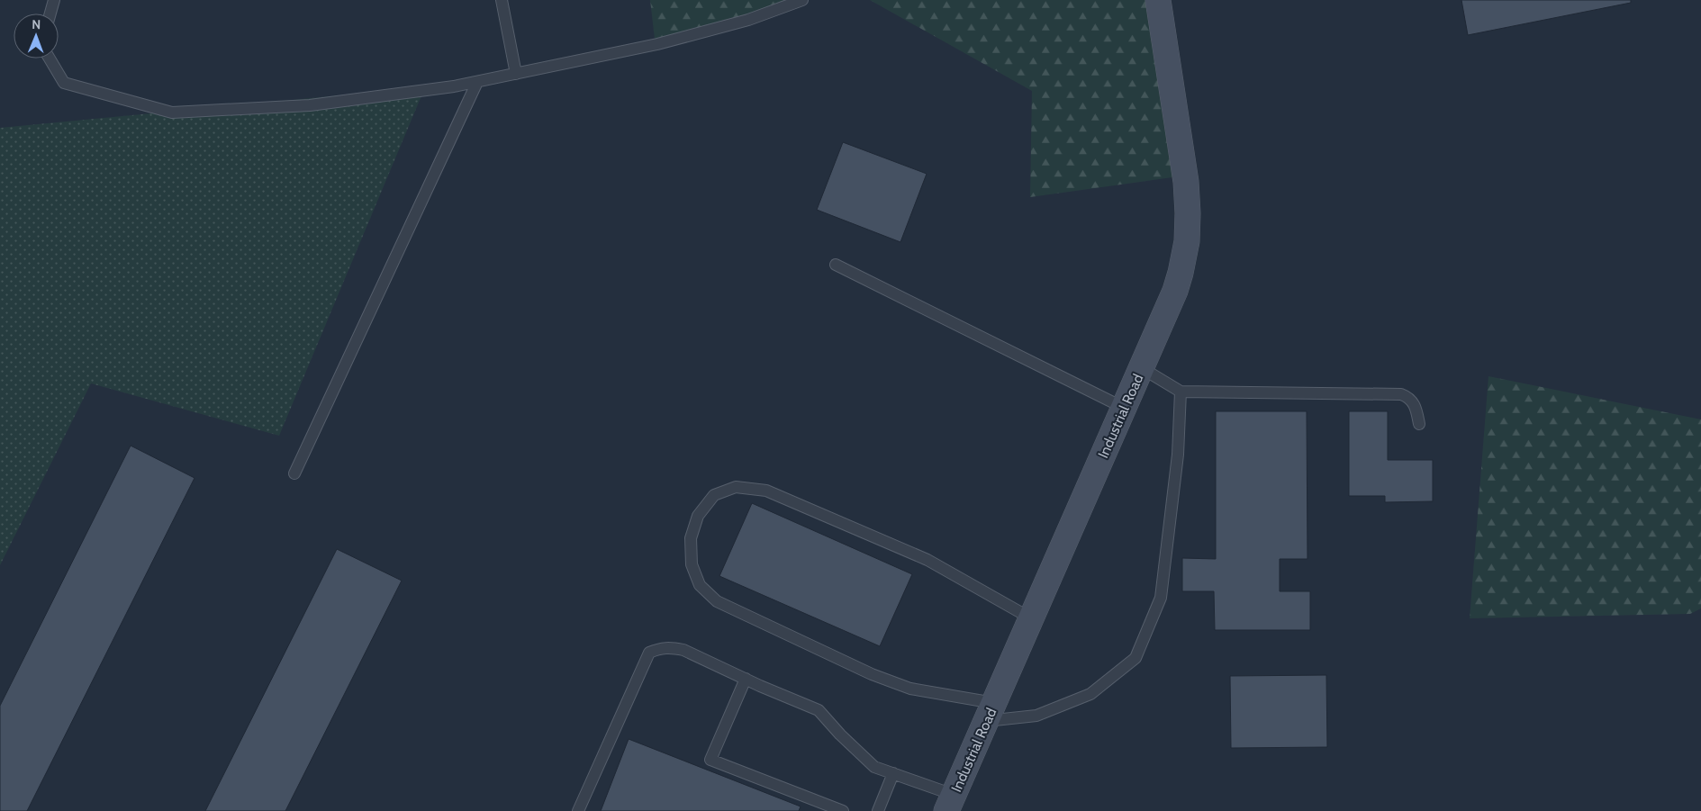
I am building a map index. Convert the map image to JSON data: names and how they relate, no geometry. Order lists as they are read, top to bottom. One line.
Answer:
{"streets":{"street":["Industrial Road"]},"north":"top"}
